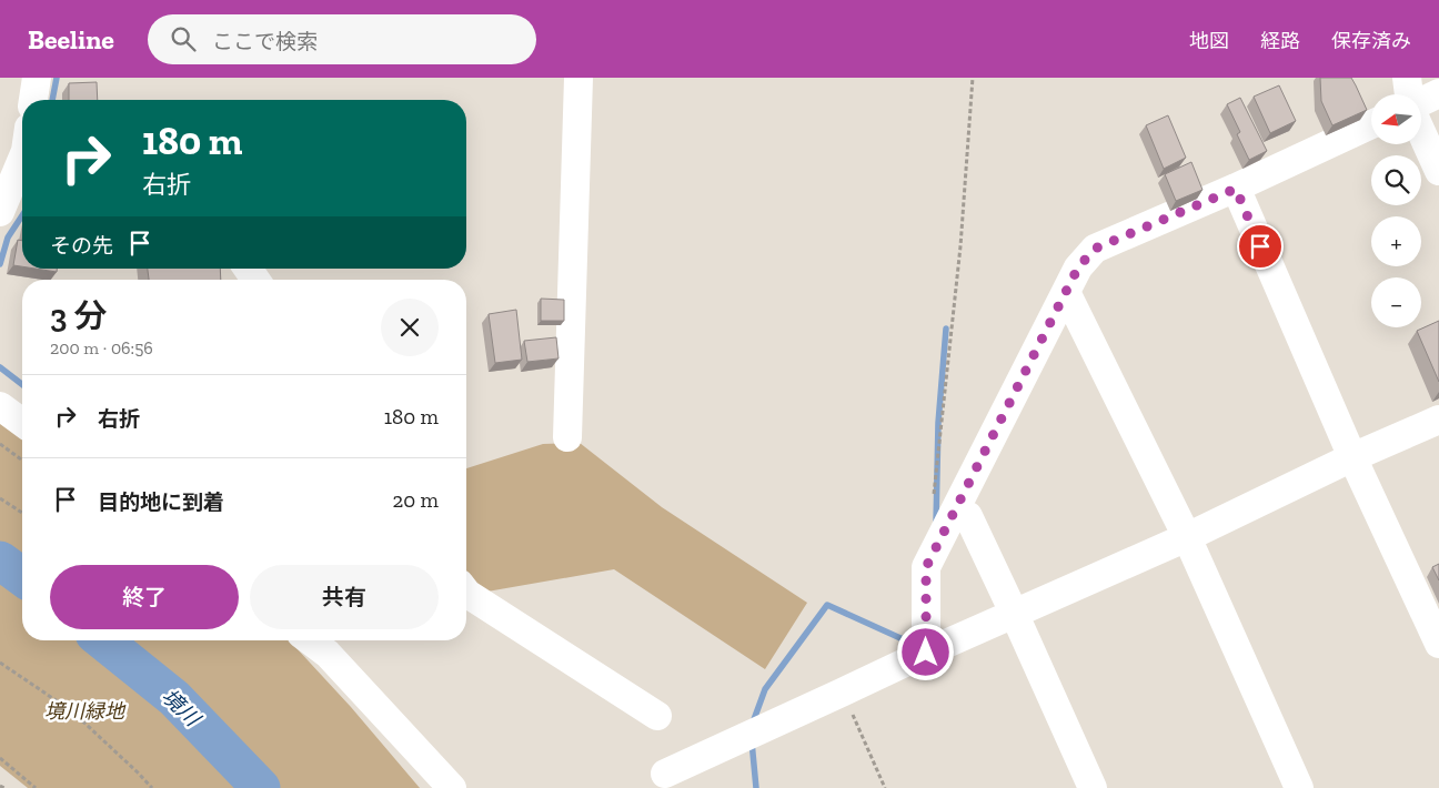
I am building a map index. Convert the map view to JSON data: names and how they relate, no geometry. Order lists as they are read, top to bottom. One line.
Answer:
{"water":["境川"],"parks":["境川緑地"],"north":"left","page":{"header":"Beeline","search":"ここで検索","nav":["地図","経路","保存済み"],"map_buttons":["+","−"],"turn":["180 m","右折"],"then":"その先","heading":["3 分","200 m · 06:56"],"list":[{"name":"右折","value":"180 m"},{"name":"目的地に到着","value":"20 m"}],"buttons":["終了","共有"]}}
